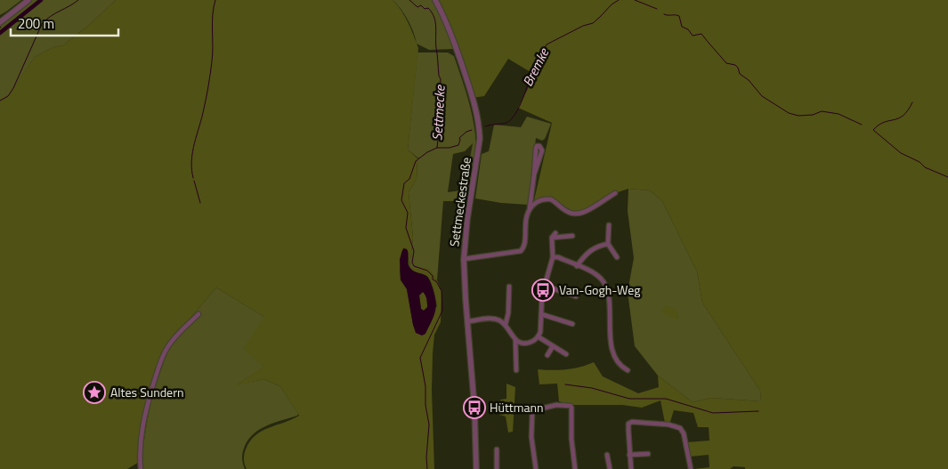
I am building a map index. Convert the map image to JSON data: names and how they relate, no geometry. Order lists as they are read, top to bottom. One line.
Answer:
{"streets":{"street":["Settmeckestraße"]},"water":["Bremke","Settmecke"],"places":{"bus stop":["Van-Gogh-Weg","Hüttmann"],"place":["Altes Sundern"]},"scale_bar":"200 m"}
